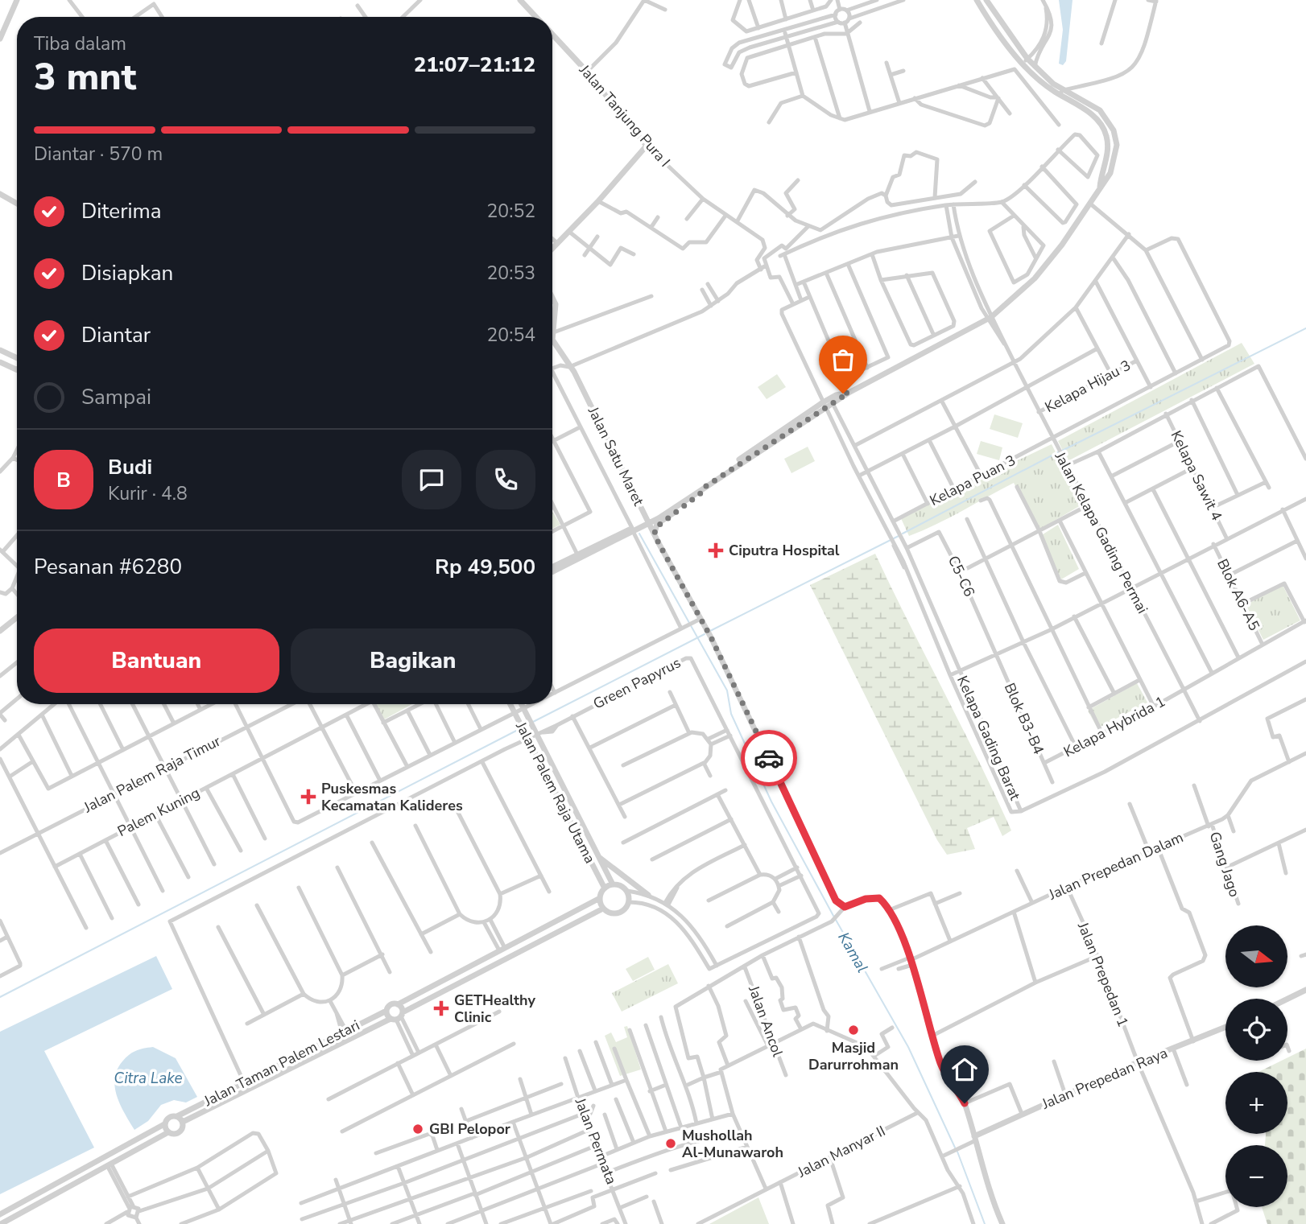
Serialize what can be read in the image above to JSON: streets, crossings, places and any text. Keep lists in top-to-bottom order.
{
  "streets": {
    "street": [
      "Jalan Tanjung Pura I",
      "Kelapa Hijau 3",
      "Jalan Satu Maret",
      "Kelapa Sawit 4",
      "Kelapa Puan 3",
      "Jalan Kelapa Gading Permai",
      "C5-C6",
      "Blok A6-A5",
      "Green Papyrus",
      "Blok B3-B4",
      "Kelapa Hybrida 1",
      "Kelapa Gading Barat",
      "Jalan Palem Raja Timur",
      "Jalan Palem Raja Utama",
      "Palem Kuning",
      "Gang Jago",
      "Jalan Prepedan Dalam",
      "Jalan Prepedan 1",
      "Jalan Ancol",
      "Jalan Taman Palem Lestari",
      "Jalan Prepedan Raya",
      "Jalan Permata",
      "Jalan Manyar II"
    ]
  },
  "crossings": [
    ["Kelapa Hijau 3", "Jalan Kelapa Gading Permai"],
    ["Kelapa Puan 3", "Jalan Kelapa Gading Permai"],
    ["Kelapa Puan 3", "Kelapa Gading Barat"],
    ["Jalan Kelapa Gading Permai", "Kelapa Hybrida 1"],
    ["Jalan Kelapa Gading Permai", "Kelapa Gading Barat"],
    ["C5-C6", "Blok B3-B4"],
    ["C5-C6", "Kelapa Gading Barat"],
    ["Blok A6-A5", "Kelapa Hybrida 1"],
    ["Green Papyrus", "Jalan Palem Raja Utama"],
    ["Green Papyrus", "Jalan Taman Palem Lestari"],
    ["Blok B3-B4", "Kelapa Hybrida 1"],
    ["Jalan Palem Raja Utama", "Jalan Taman Palem Lestari"],
    ["Gang Jago", "Jalan Prepedan Dalam"],
    ["Jalan Prepedan Dalam", "Jalan Prepedan 1"],
    ["Jalan Prepedan 1", "Jalan Prepedan Raya"]
  ],
  "water": ["Kamal", "Citra Lake"],
  "places": {
    "health": ["Ciputra Hospital", "Puskesmas Kecamatan Kalideres", "GETHealthy Clinic"],
    "other": ["Masjid Darurrohman", "GBI Pelopor", "Mushollah Al-Munawaroh"]
  },
  "north": "right",
  "page": {
    "heading": ["3 mnt", "Tiba dalam", "21:07–21:12"],
    "panel": [
      "Budi",
      "Kurir · 4.8",
      "Pesanan #6280",
      "Rp 49,500"
    ],
    "bar": "Diantar · 570 m",
    "list": [
      ["Diterima", "20:52"],
      ["Disiapkan", "20:53"],
      ["Diantar", "20:54"],
      "Sampai"
    ],
    "round": "B",
    "buttons": ["Bantuan", "Bagikan"],
    "map_buttons": ["+", "−"]
  }
}
